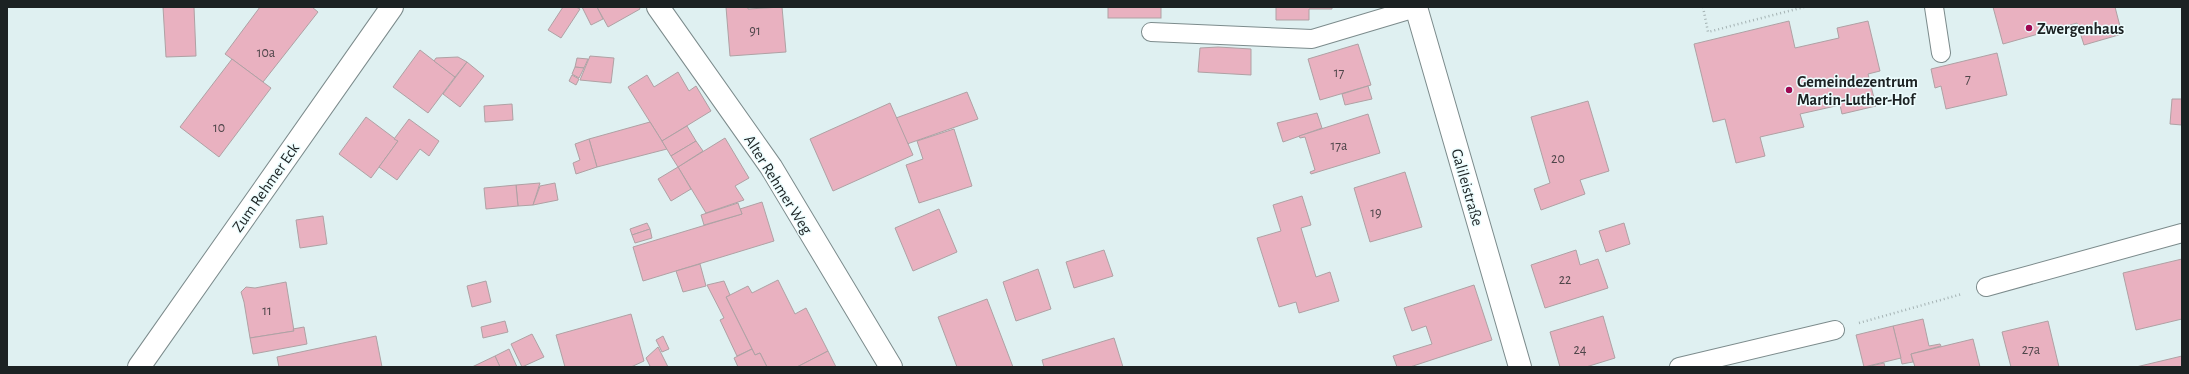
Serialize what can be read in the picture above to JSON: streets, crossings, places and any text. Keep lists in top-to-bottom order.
{
  "streets": {
    "street": ["Alter Rehmer Weg", "Zum Rehmer Eck", "Galileistraße"]
  },
  "places": ["Zwergenhaus", "Gemeindezentrum Martin-Luther-Hof"],
  "house_numbers": [
    "91",
    "10a",
    "17",
    "7",
    "10",
    "17a",
    "20",
    "19",
    "22",
    "11",
    "24",
    "27a"
  ]
}
